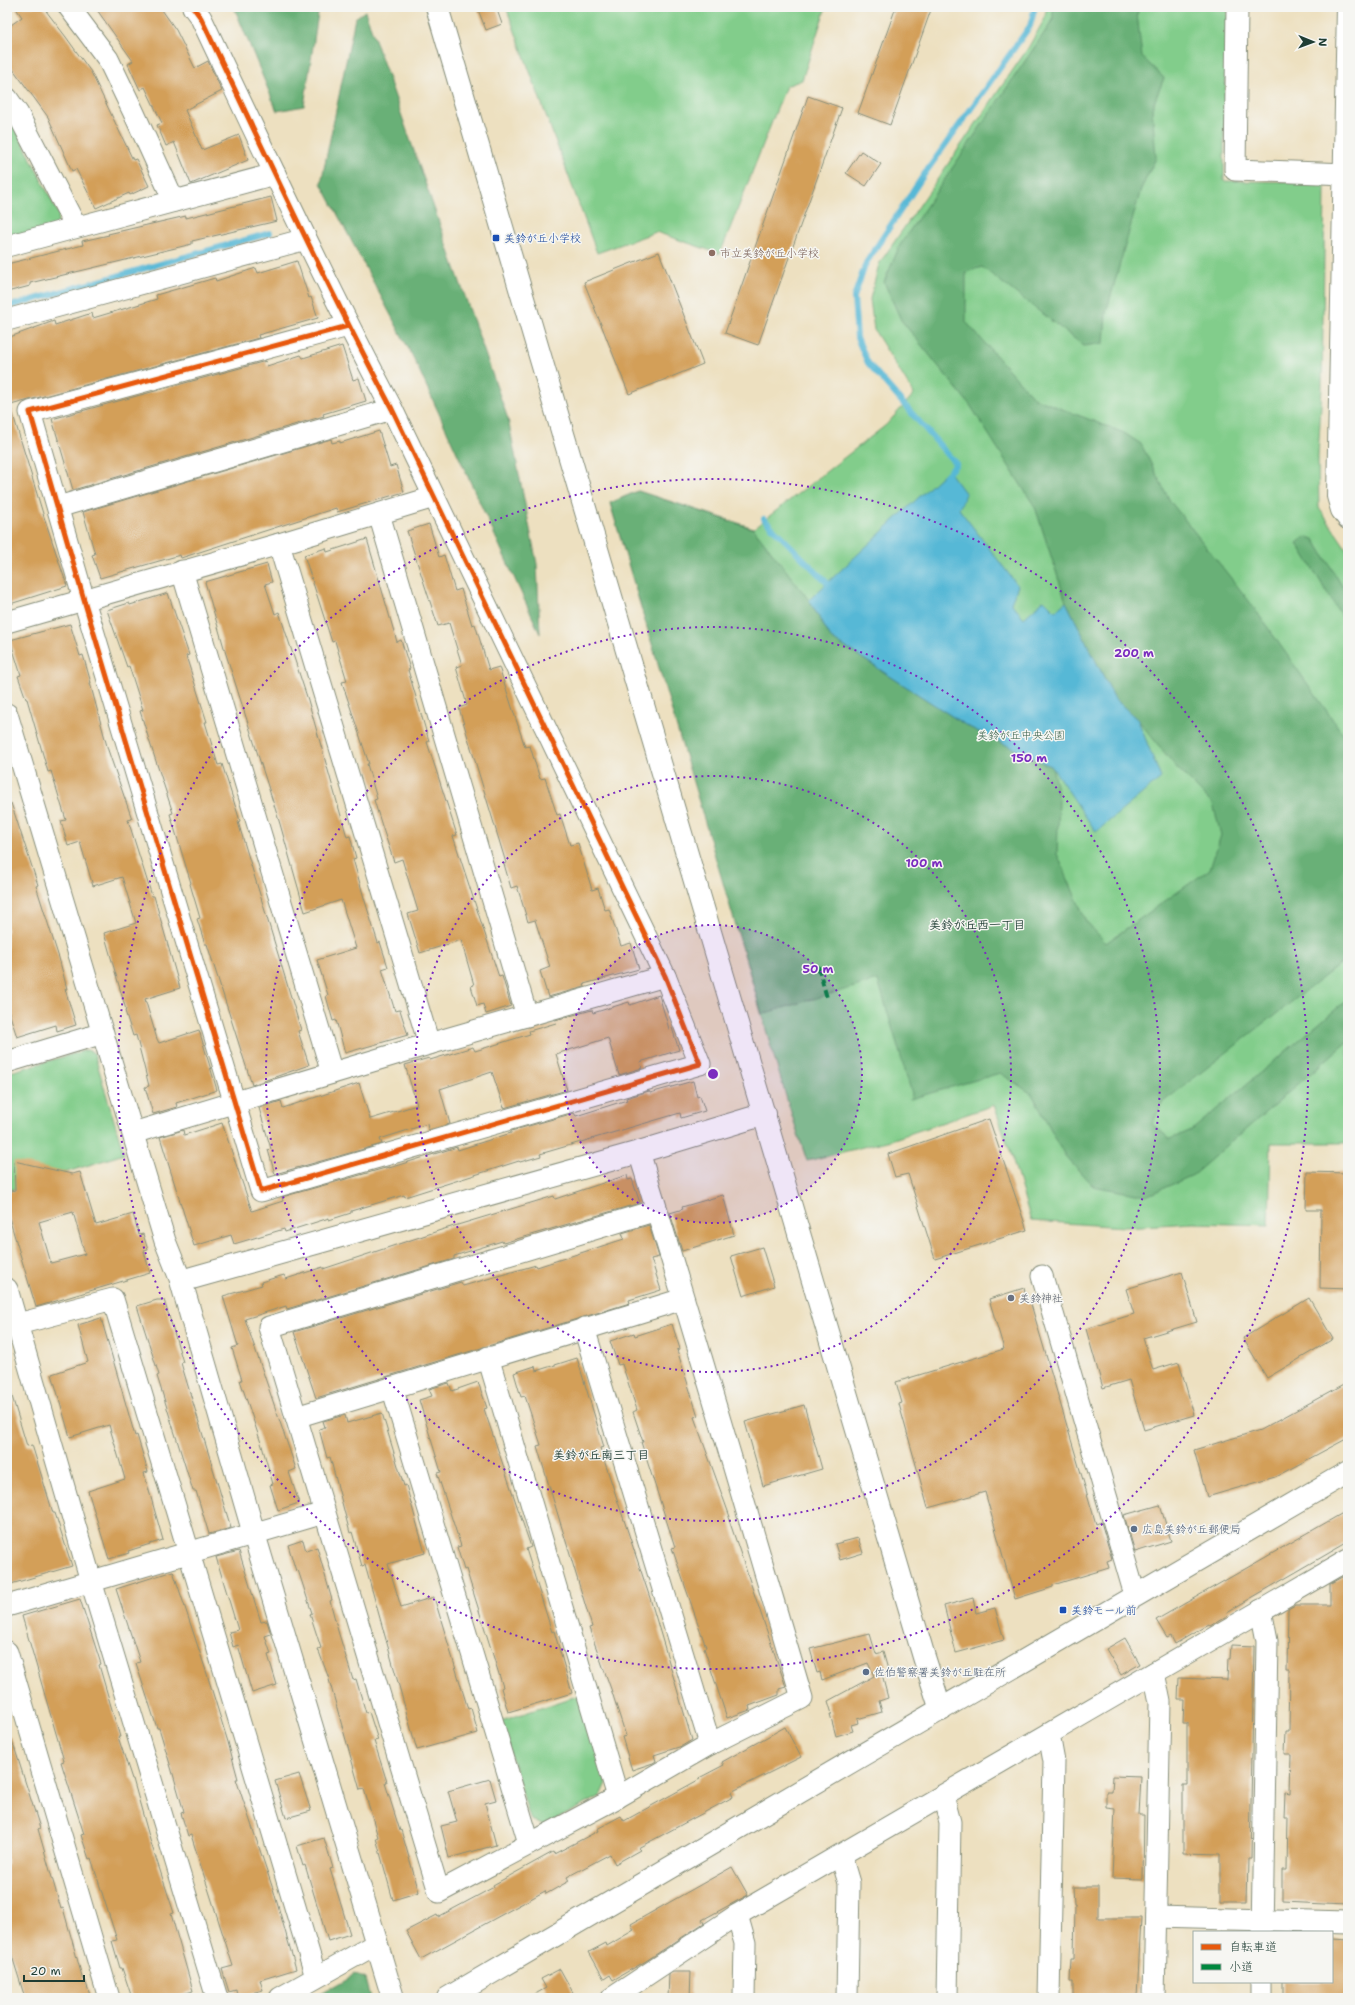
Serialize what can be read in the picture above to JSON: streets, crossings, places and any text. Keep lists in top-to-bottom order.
{
  "districts": ["美鈴が丘西一丁目", "美鈴が丘南三丁目"],
  "parks": ["美鈴が丘中央公園"],
  "places": {
    "transit": ["美鈴が丘小学校", "美鈴モール前"],
    "other": [
      "市立美鈴が丘小学校",
      "美鈴神社",
      "広島美鈴が丘郵便局",
      "佐伯警察署美鈴が丘駐在所"
    ]
  },
  "legend": ["自転車道", "小道"],
  "scale_bar": "20 m",
  "north": "right",
  "rings": [
    "200 m",
    "150 m",
    "100 m",
    "50 m"
  ]
}
